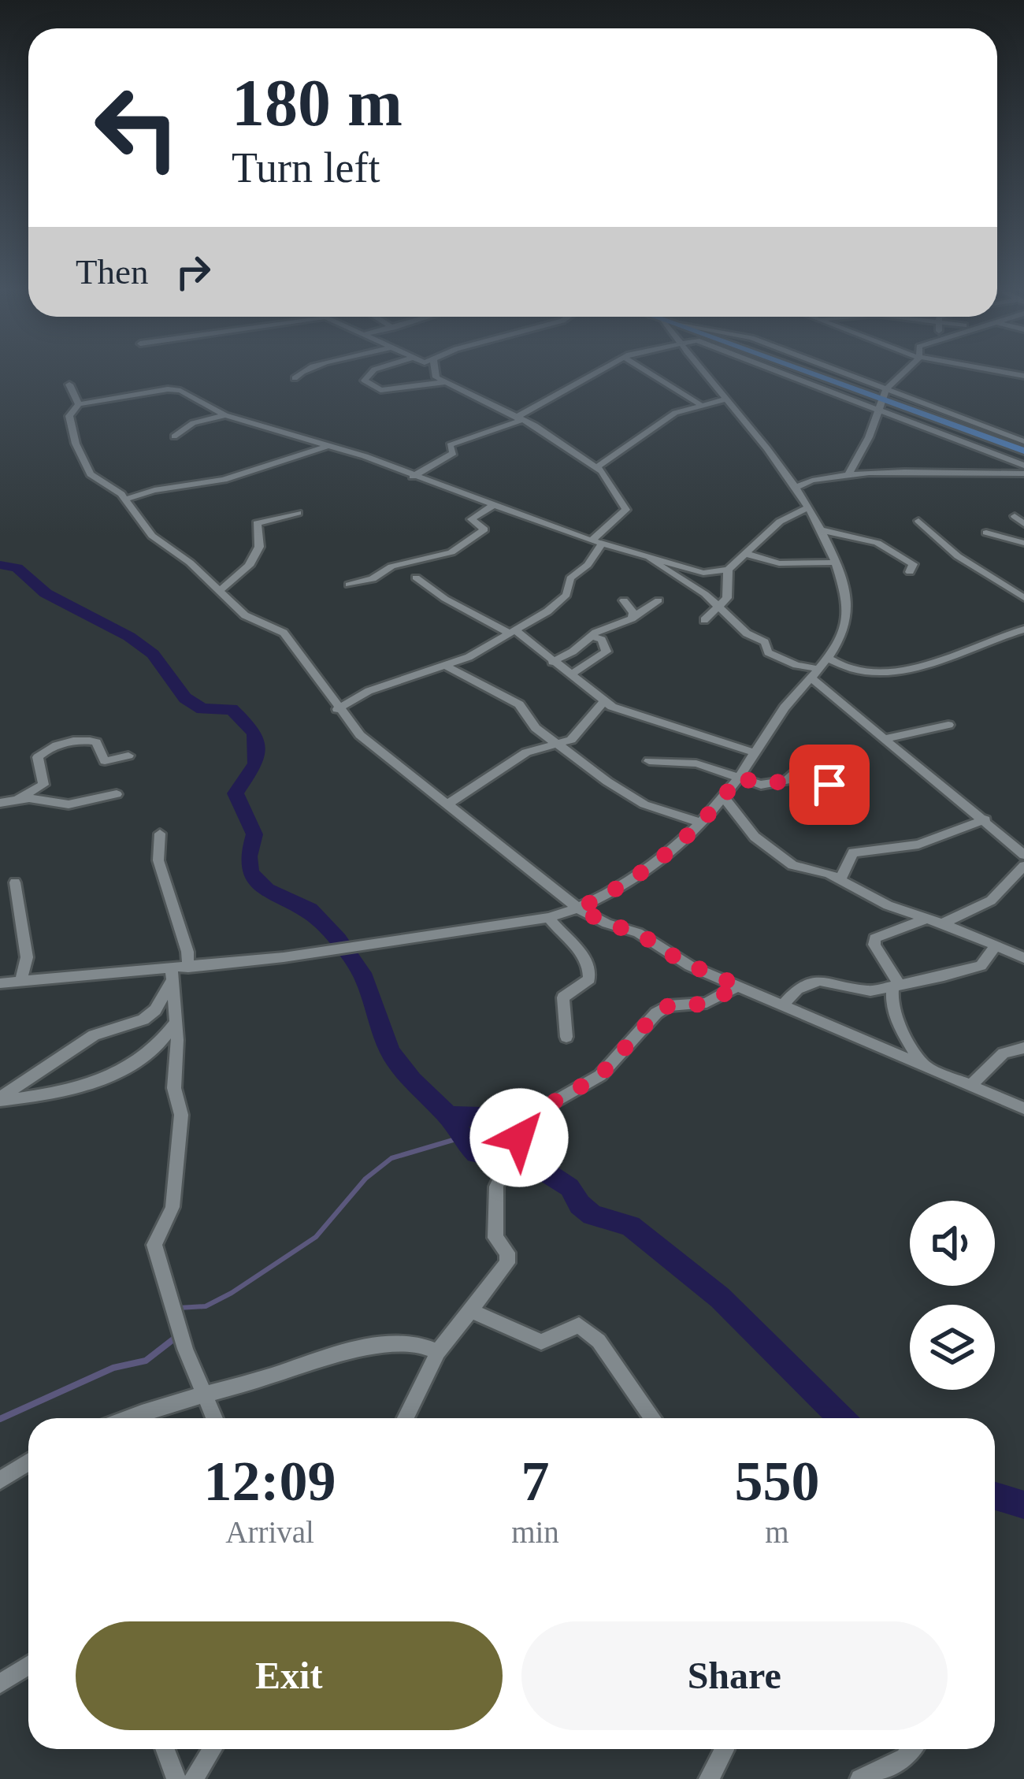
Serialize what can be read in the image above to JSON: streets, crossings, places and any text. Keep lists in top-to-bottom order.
{
  "page": {
    "turn": ["180 m", "Turn left"],
    "then": "Then",
    "eta": [
      "12:09",
      "Arrival",
      "7",
      "min",
      "550",
      "m"
    ],
    "buttons": ["Exit", "Share"]
  }
}
